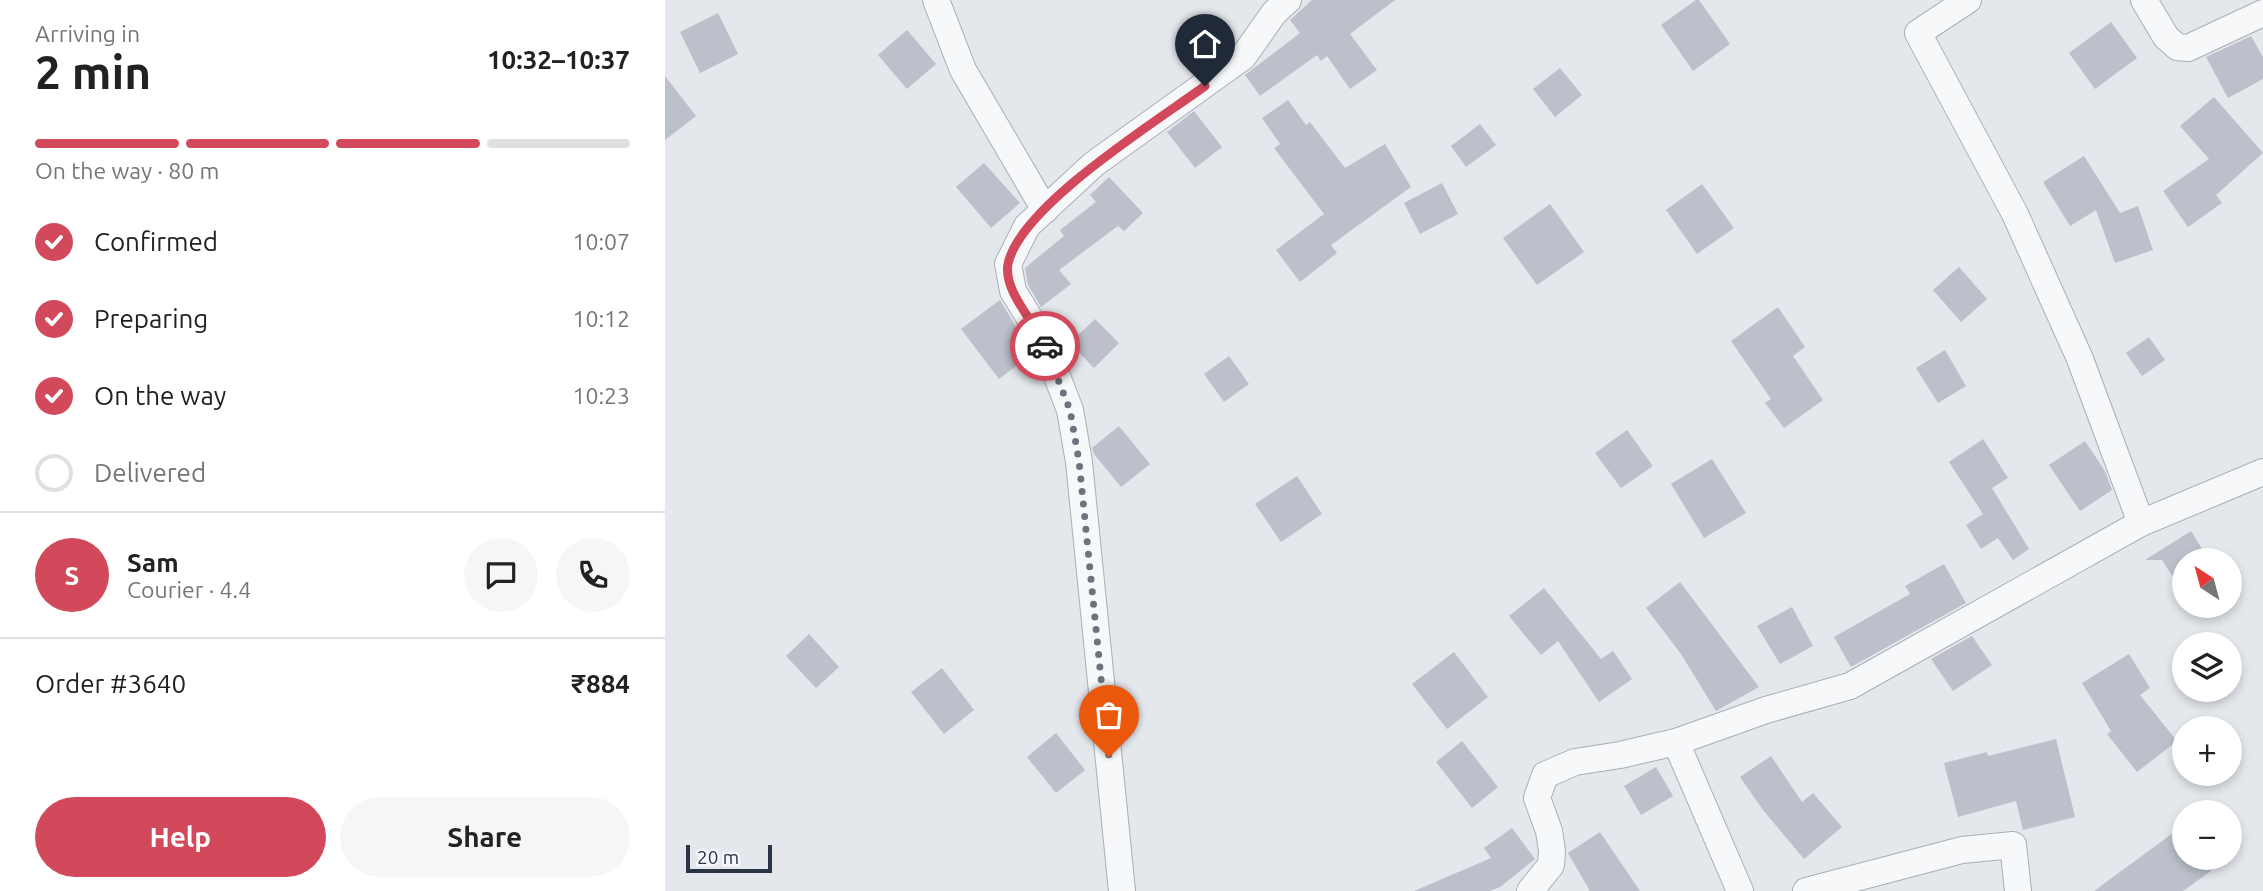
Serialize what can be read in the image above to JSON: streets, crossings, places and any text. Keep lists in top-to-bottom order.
{
  "scale_bar": "20 m",
  "north": "top left",
  "page": {
    "heading": ["2 min", "Arriving in", "10:32–10:37"],
    "panel": [
      "Sam",
      "Courier · 4.4",
      "Order #3640",
      "₹884"
    ],
    "bar": "On the way · 80 m",
    "list": [
      ["Confirmed", "10:07"],
      ["Preparing", "10:12"],
      ["On the way", "10:23"],
      "Delivered"
    ],
    "round": "S",
    "map_buttons": ["+", "−"],
    "buttons": ["Help", "Share"],
    "scale": "20 m"
  }
}
